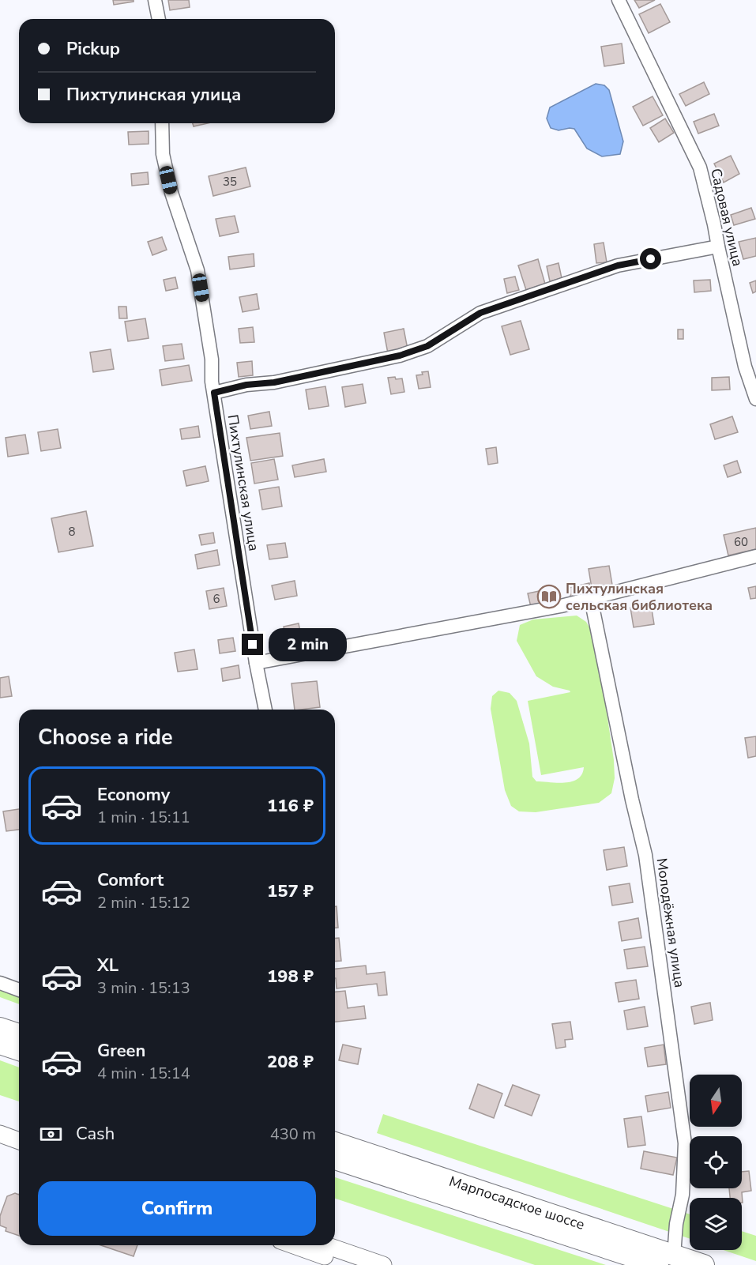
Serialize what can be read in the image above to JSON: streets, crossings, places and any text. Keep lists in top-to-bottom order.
{
  "streets": {
    "main road": ["Марпосадское шоссе"],
    "street": ["Садовая улица", "Пихтулинская улица", "Молодёжная улица"]
  },
  "crossings": [
    ["Молодёжная улица", "Марпосадское шоссе"]
  ],
  "places": {
    "library": ["Пихтулинская сельская библиотека"]
  },
  "house_numbers": [
    "35",
    "8",
    "60",
    "6"
  ],
  "north": "bottom",
  "page": {
    "banner": ["Pickup", "Пихтулинская улица"],
    "bubble": "2 min",
    "heading": "Choose a ride",
    "list": [
      {
        "name": "Economy",
        "note": "1 min · 15:11",
        "value": "116 ₽"
      },
      {
        "name": "Comfort",
        "note": "2 min · 15:12",
        "value": "157 ₽"
      },
      {
        "name": "XL",
        "note": "3 min · 15:13",
        "value": "198 ₽"
      },
      {
        "name": "Green",
        "note": "4 min · 15:14",
        "value": "208 ₽"
      }
    ],
    "pay": ["Cash", "430 m"],
    "buttons": "Confirm"
  }
}
